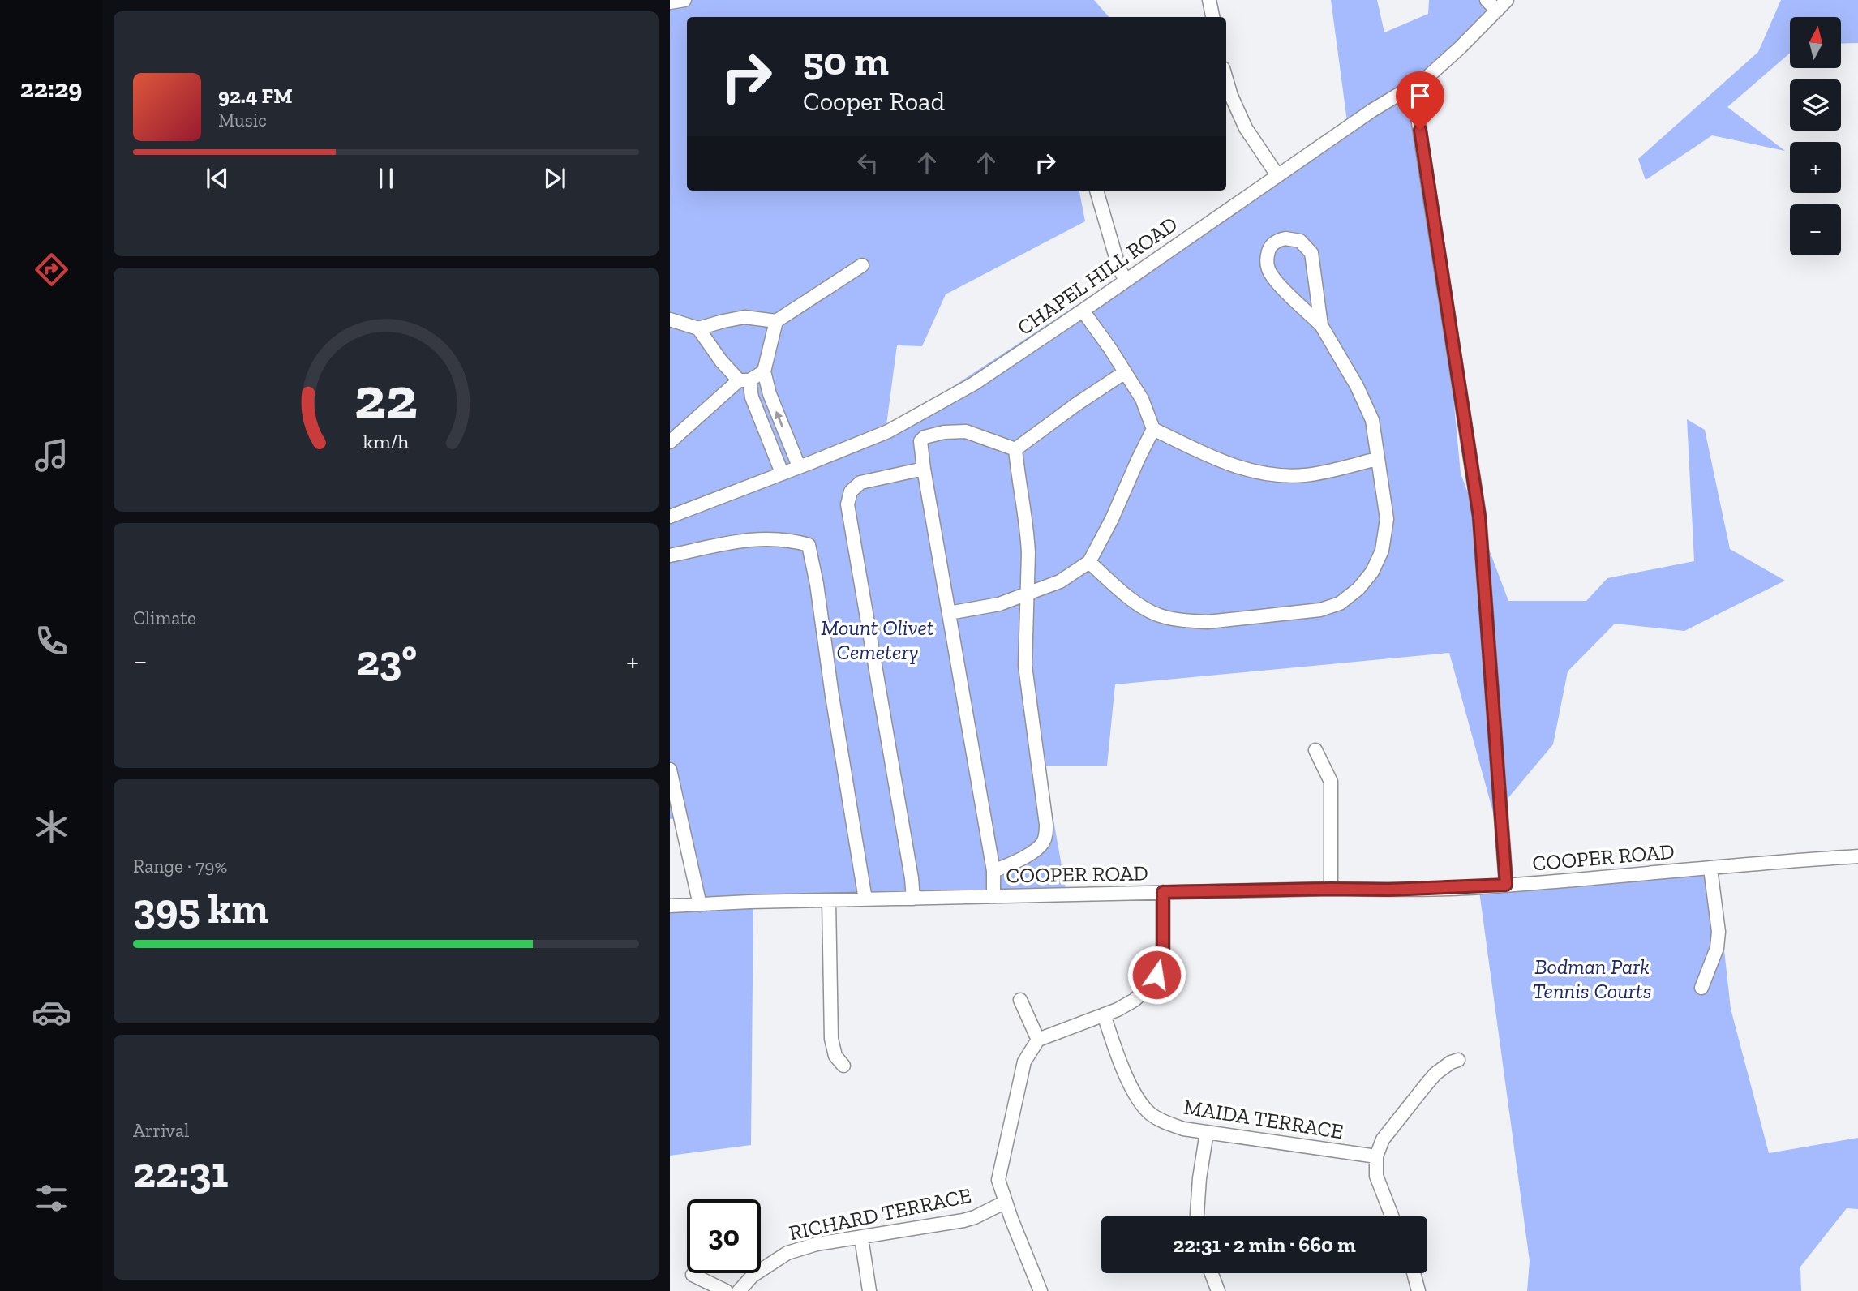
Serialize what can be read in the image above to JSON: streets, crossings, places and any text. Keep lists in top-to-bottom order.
{
  "streets": {
    "street": [
      "CHAPEL HILL ROAD",
      "COOPER ROAD",
      "MAIDA TERRACE",
      "RICHARD TERRACE"
    ]
  },
  "parks": ["Mount Olivet Cemetery", "Bodman Park Tennis Courts"],
  "north": "top",
  "page": {
    "tabs": "22:29",
    "map_buttons": ["+", "−"],
    "turn": ["50 m", "Cooper Road"],
    "song": ["92.4 FM", "Music"],
    "tile": [
      "Climate",
      ["Range · 79%", "395 km"],
      ["Arrival", "22:31"]
    ],
    "heat": ["−", "23°", "+"],
    "limit": "30",
    "trip": "22:31 · 2 min · 660 m",
    "gauge": ["22", "km/h"]
  }
}
